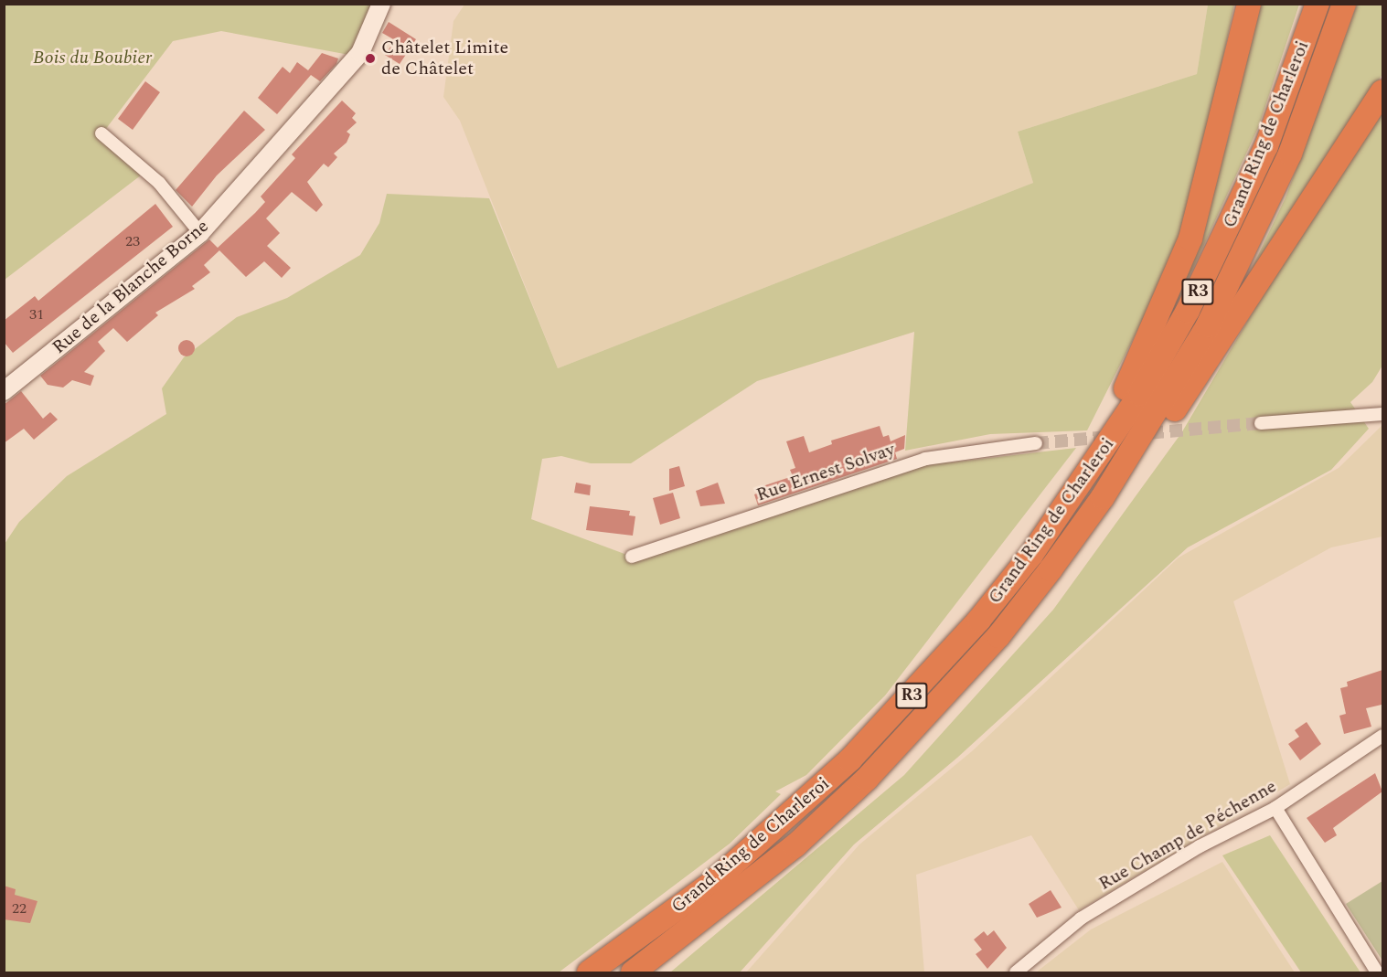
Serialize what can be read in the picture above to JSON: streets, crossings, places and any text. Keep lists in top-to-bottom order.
{
  "streets": {
    "highway": ["Grand Ring de Charleroi", "R3"],
    "street": ["Rue de la Blanche Borne", "Rue Ernest Solvay", "Rue Champ de Péchenne"]
  },
  "parks": ["Bois du Boubier"],
  "places": ["Châtelet Limite de Châtelet"],
  "house_numbers": ["23", "31", "22"]
}
